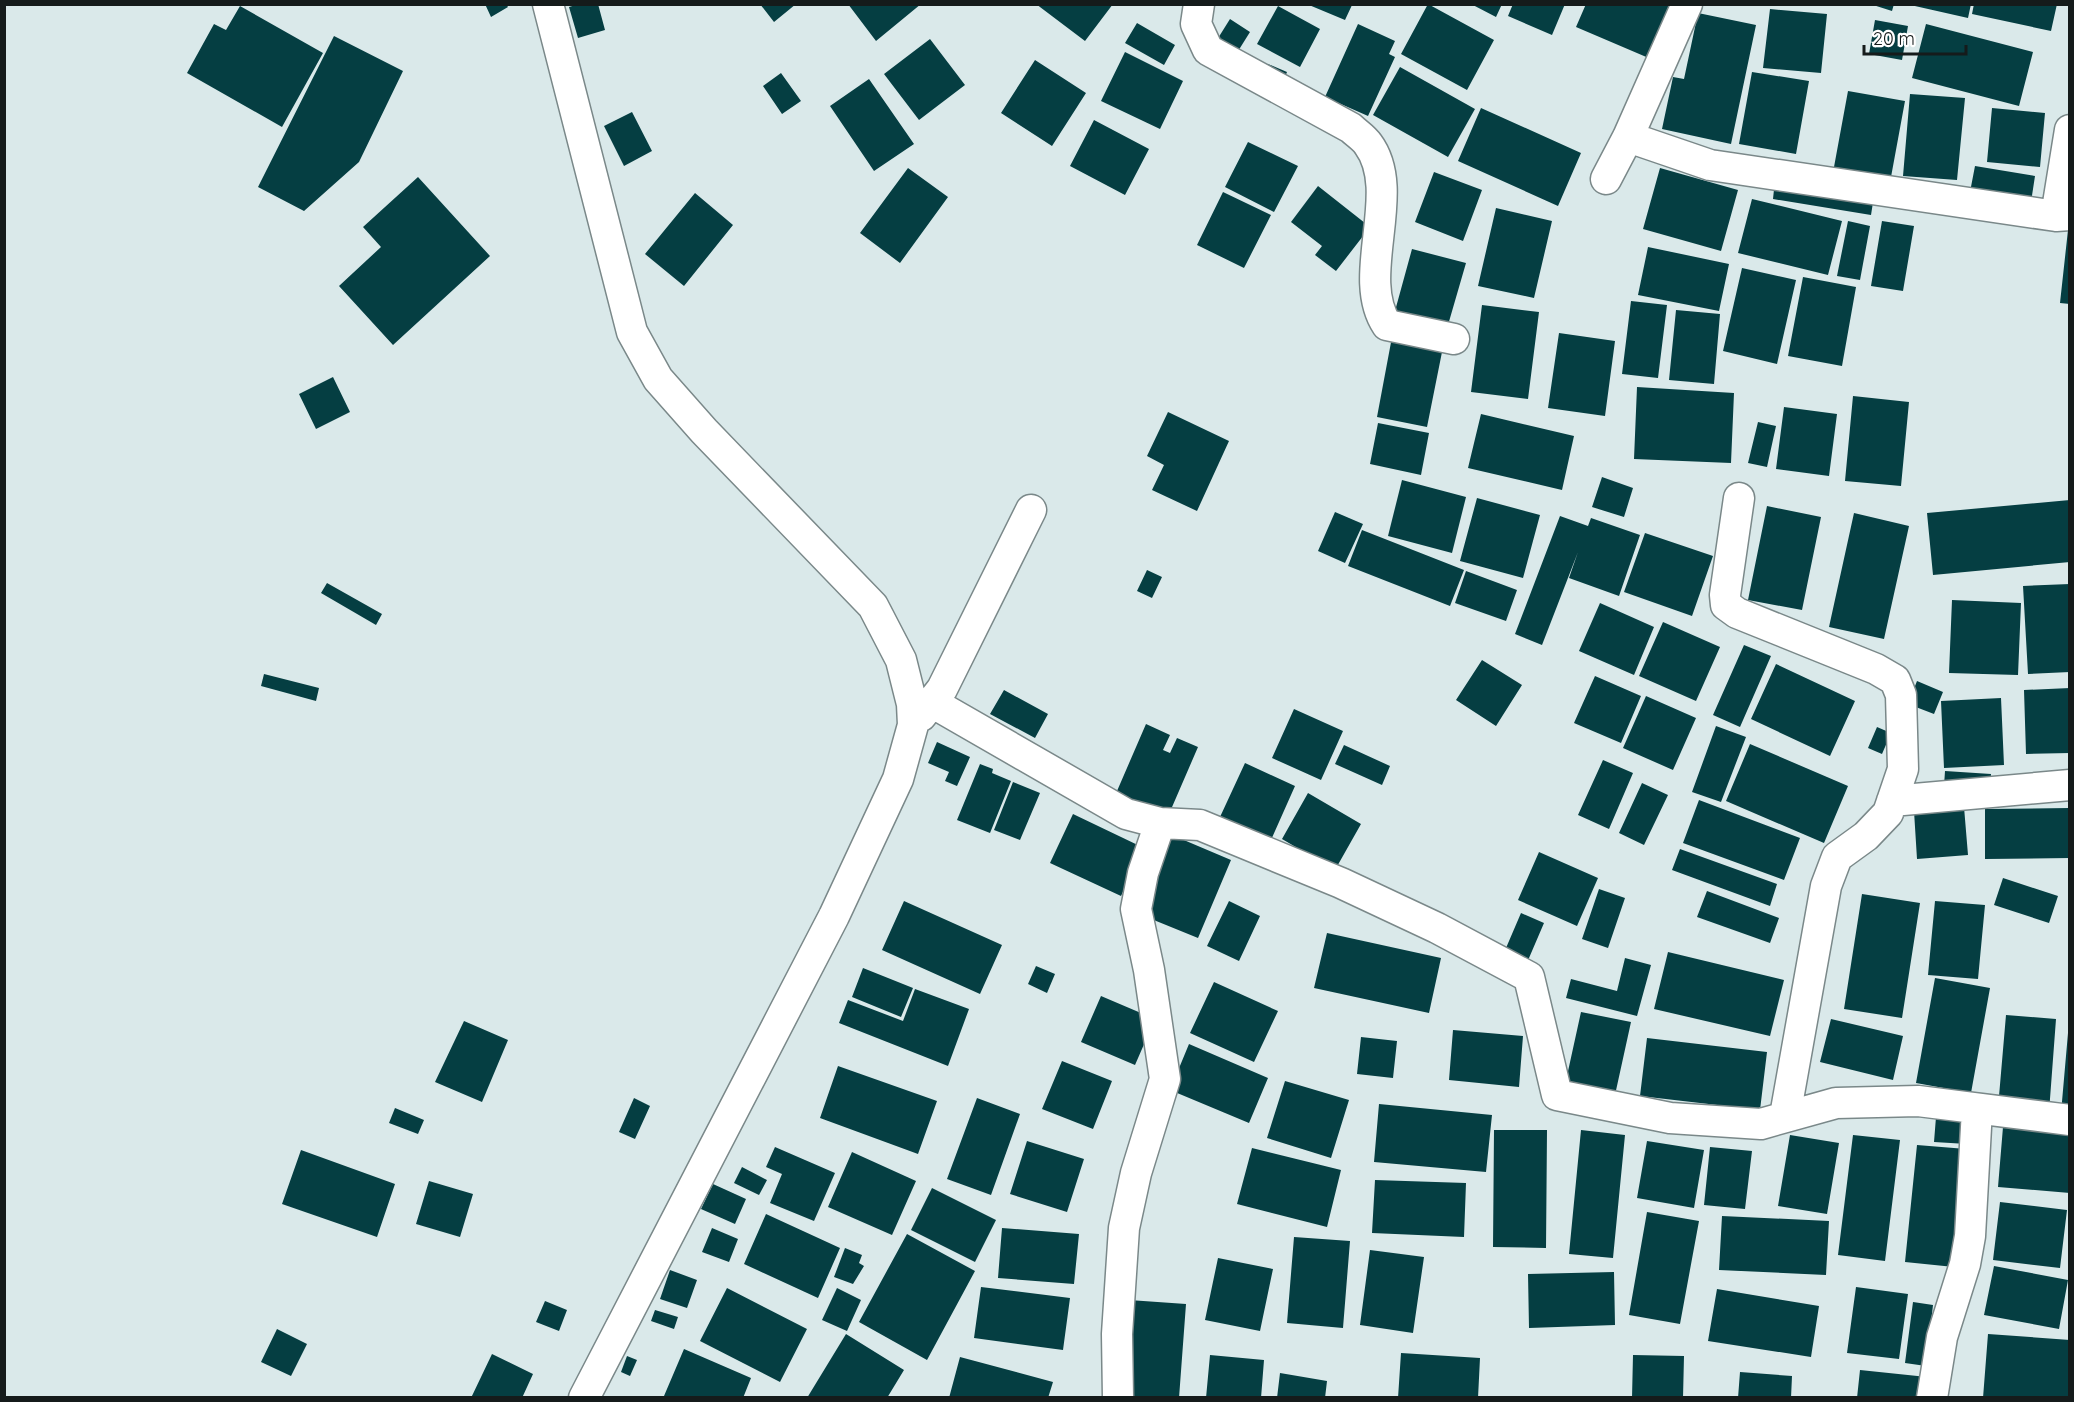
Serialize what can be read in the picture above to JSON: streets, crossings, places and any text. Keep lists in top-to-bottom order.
{
  "scale_bar": "20 m"
}
